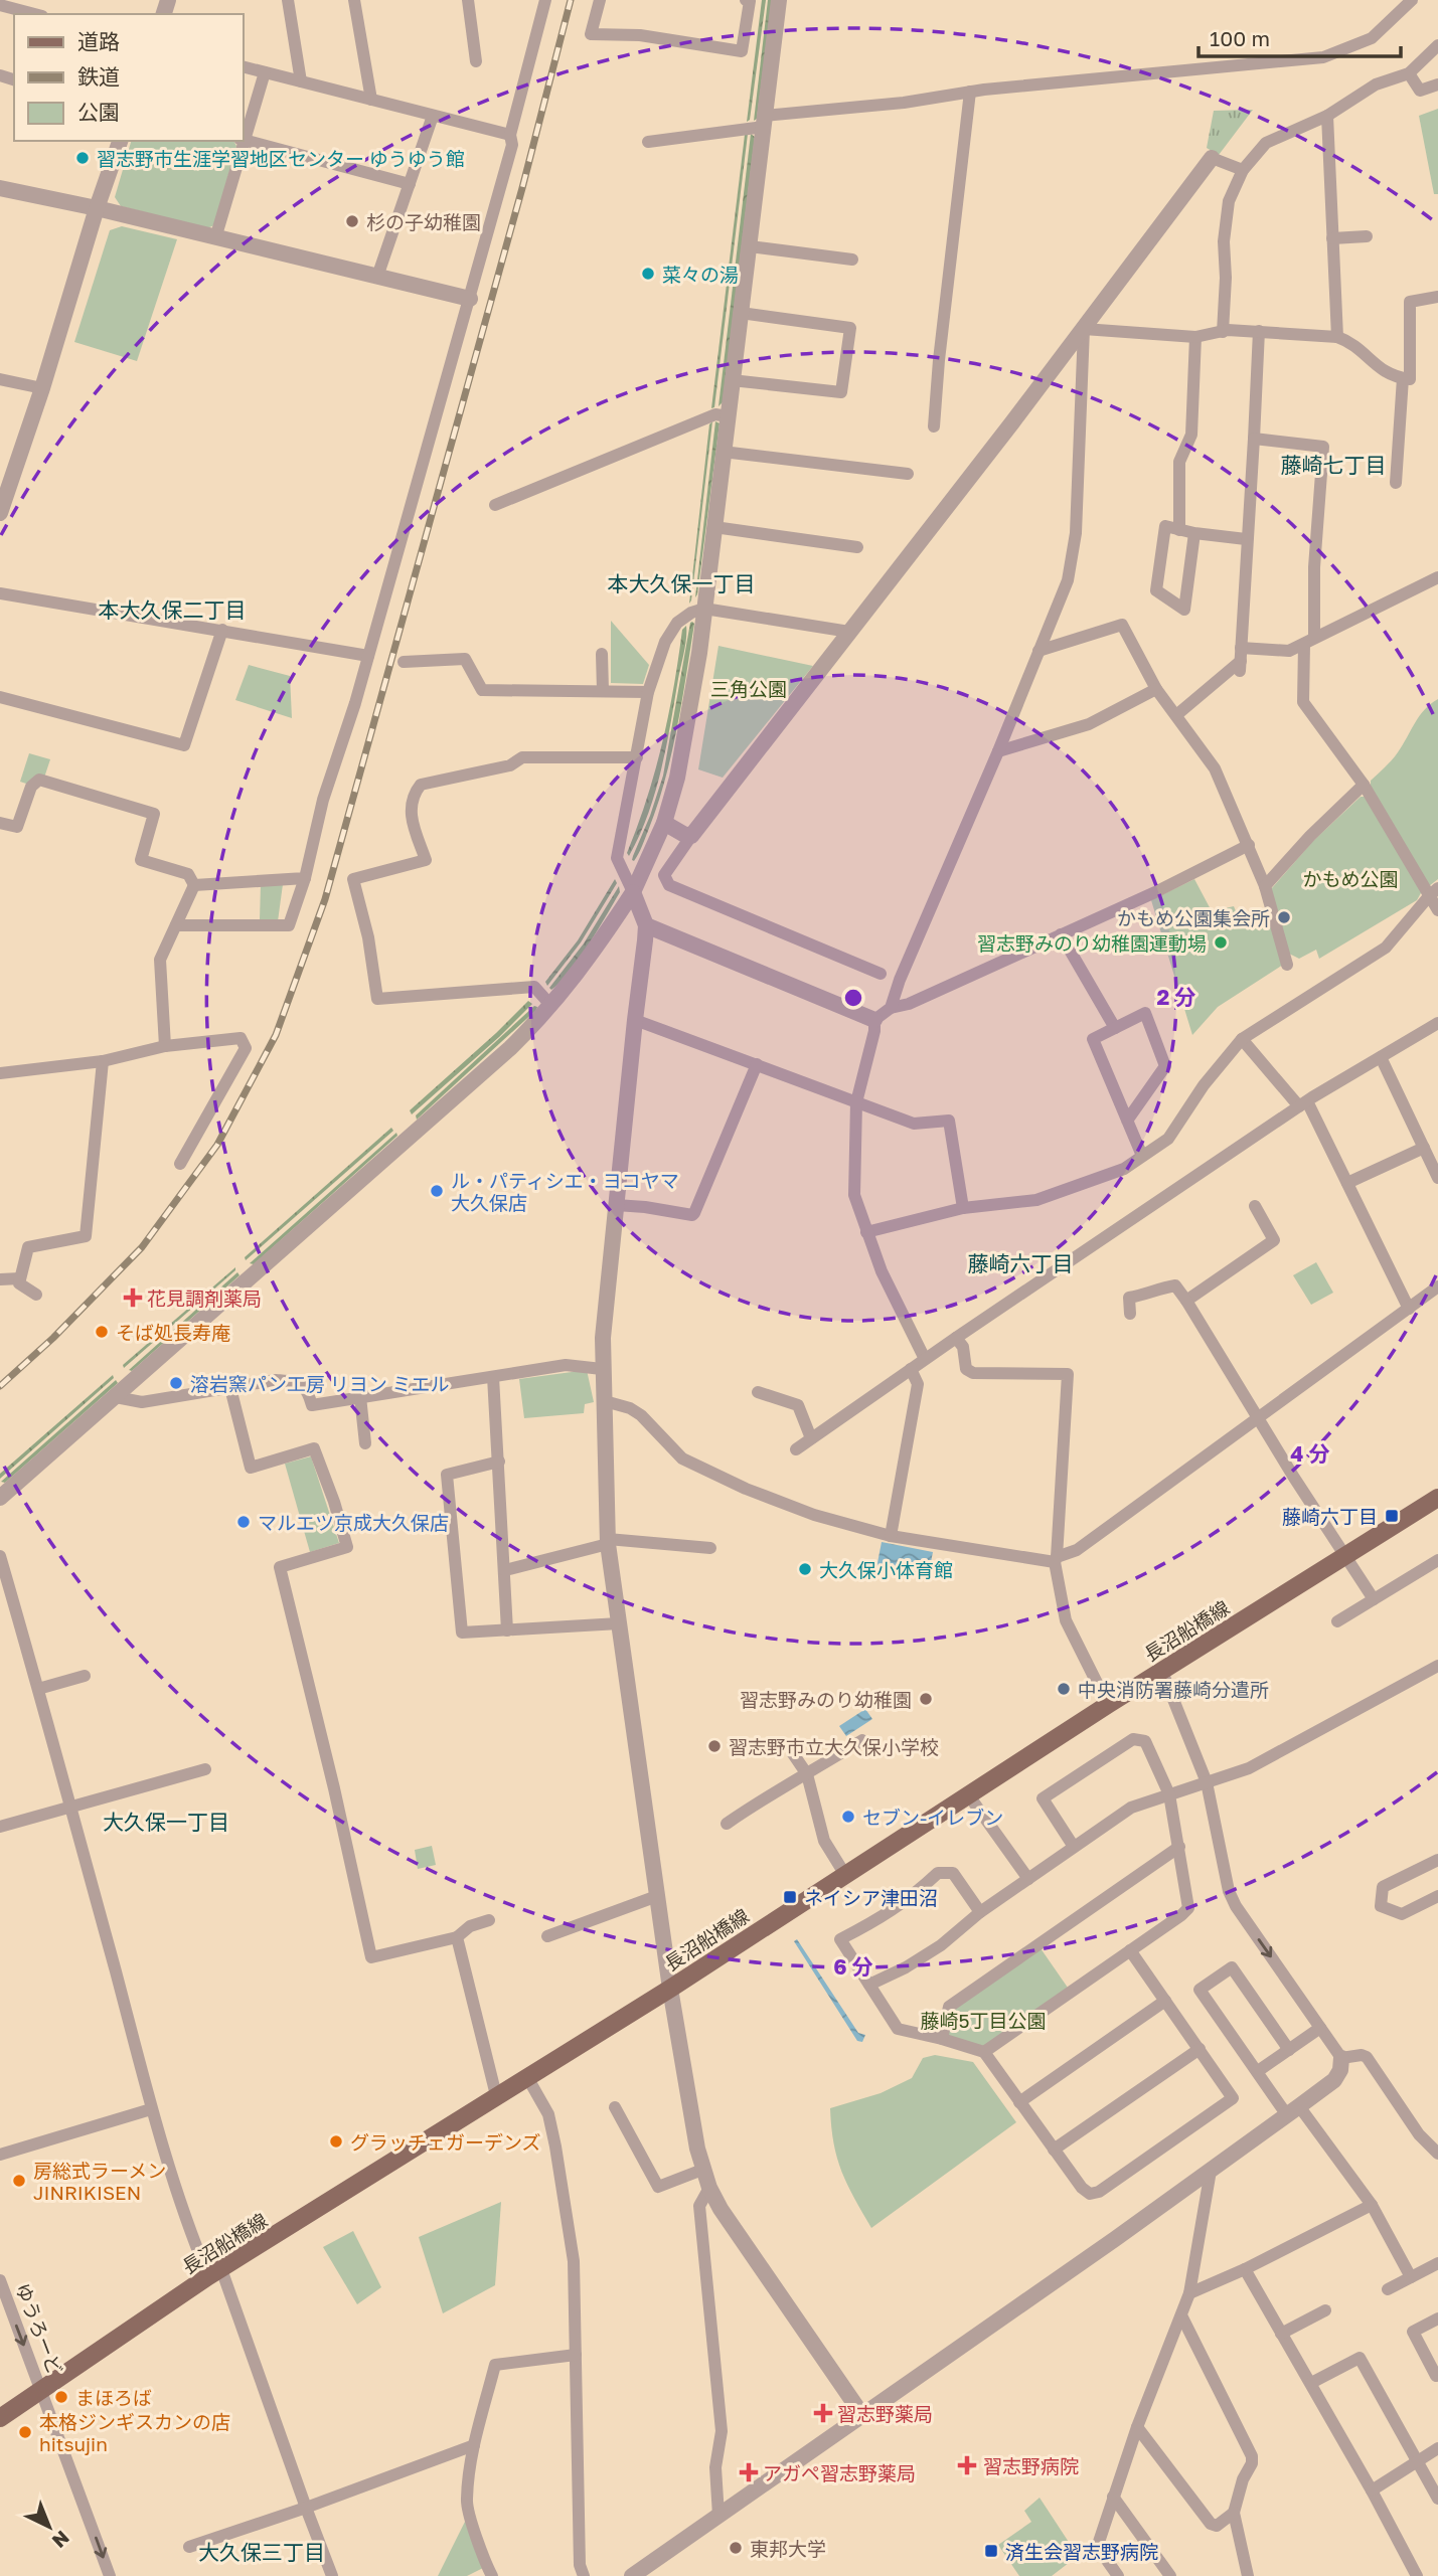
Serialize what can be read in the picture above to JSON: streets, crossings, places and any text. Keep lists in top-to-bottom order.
{
  "streets": {
    "main road": ["長沼船橋線"],
    "street": ["ゆうろーど"]
  },
  "crossings": [
    ["長沼船橋線", "ゆうろーど"]
  ],
  "one_way": ["ゆうろーど"],
  "districts": [
    "藤崎七丁目",
    "本大久保一丁目",
    "本大久保二丁目",
    "藤崎六丁目",
    "大久保一丁目",
    "大久保三丁目"
  ],
  "parks": ["三角公園", "かもめ公園", "藤崎5丁目公園"],
  "places": {
    "other": [
      "習志野市生涯学習地区センター ゆうゆう館",
      "杉の子幼稚園",
      "菜々の湯",
      "かもめ公園集会所",
      "習志野みのり幼稚園運動場",
      "ル・パティシエ・ヨコヤマ 大久保店",
      "そば処長寿庵",
      "溶岩窯パン工房 リヨン ミエル",
      "マルエツ京成大久保店",
      "大久保小体育館",
      "中央消防署藤崎分遣所",
      "習志野みのり幼稚園",
      "習志野市立大久保小学校",
      "セブン-イレブン",
      "グラッチェガーデンズ",
      "房総式ラーメン JINRIKISEN",
      "まほろば",
      "本格ジンギスカンの店 hitsujin",
      "東邦大学"
    ],
    "health": [
      "花見調剤薬局",
      "習志野薬局",
      "習志野病院",
      "アガペ習志野薬局"
    ],
    "transit": ["藤崎六丁目", "ネイシア津田沼", "済生会習志野病院"]
  },
  "legend": ["道路", "鉄道", "公園"],
  "scale_bar": "100 m",
  "north": "bottom right",
  "rings": ["2 分", "4 分", "6 分"]
}
